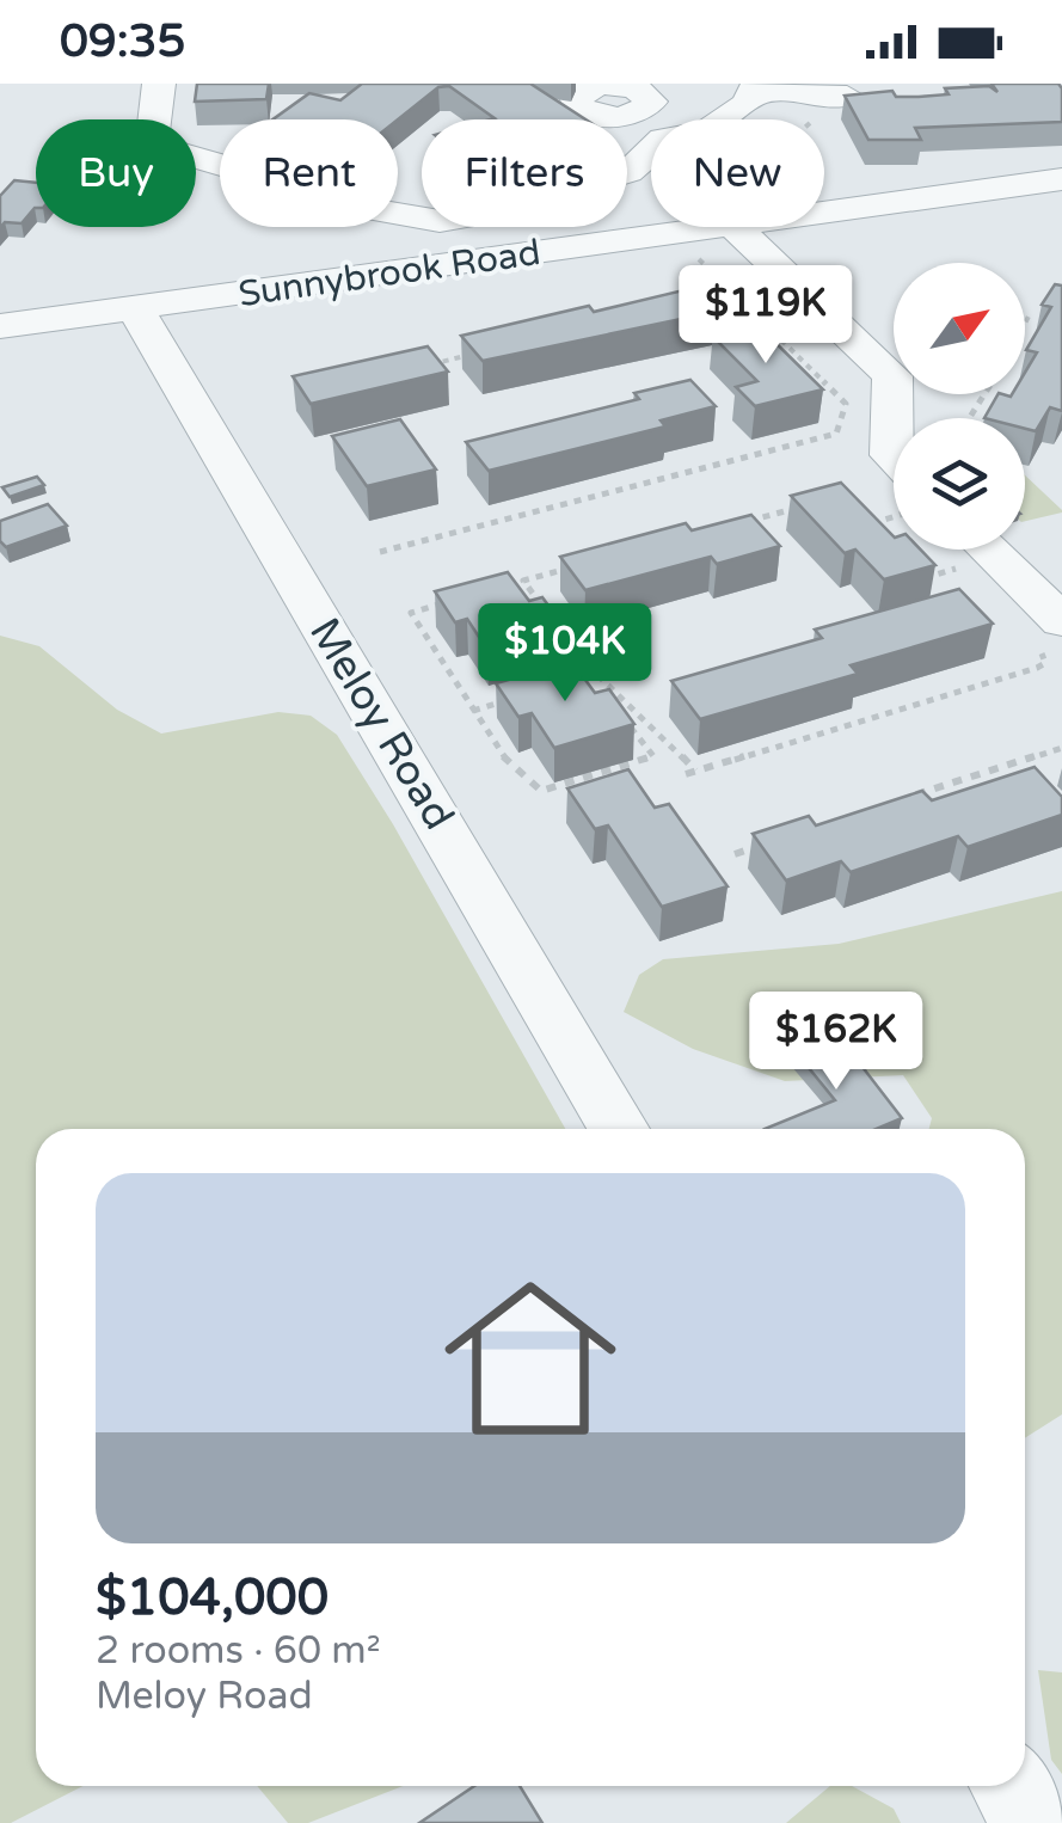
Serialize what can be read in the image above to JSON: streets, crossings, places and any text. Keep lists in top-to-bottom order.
{
  "streets": {
    "street": ["Sunnybrook Road", "Meloy Road"]
  },
  "crossings": [
    ["Sunnybrook Road", "Meloy Road"]
  ],
  "north": "top right",
  "page": {
    "status": "09:35",
    "chip": [
      "Buy",
      "Rent",
      "Filters",
      "New"
    ],
    "price": ["$119K", "$104K", "$162K"],
    "list": [
      {
        "name": "$104,000",
        "note": "2 rooms · 60 m² · Meloy Road"
      }
    ]
  }
}
